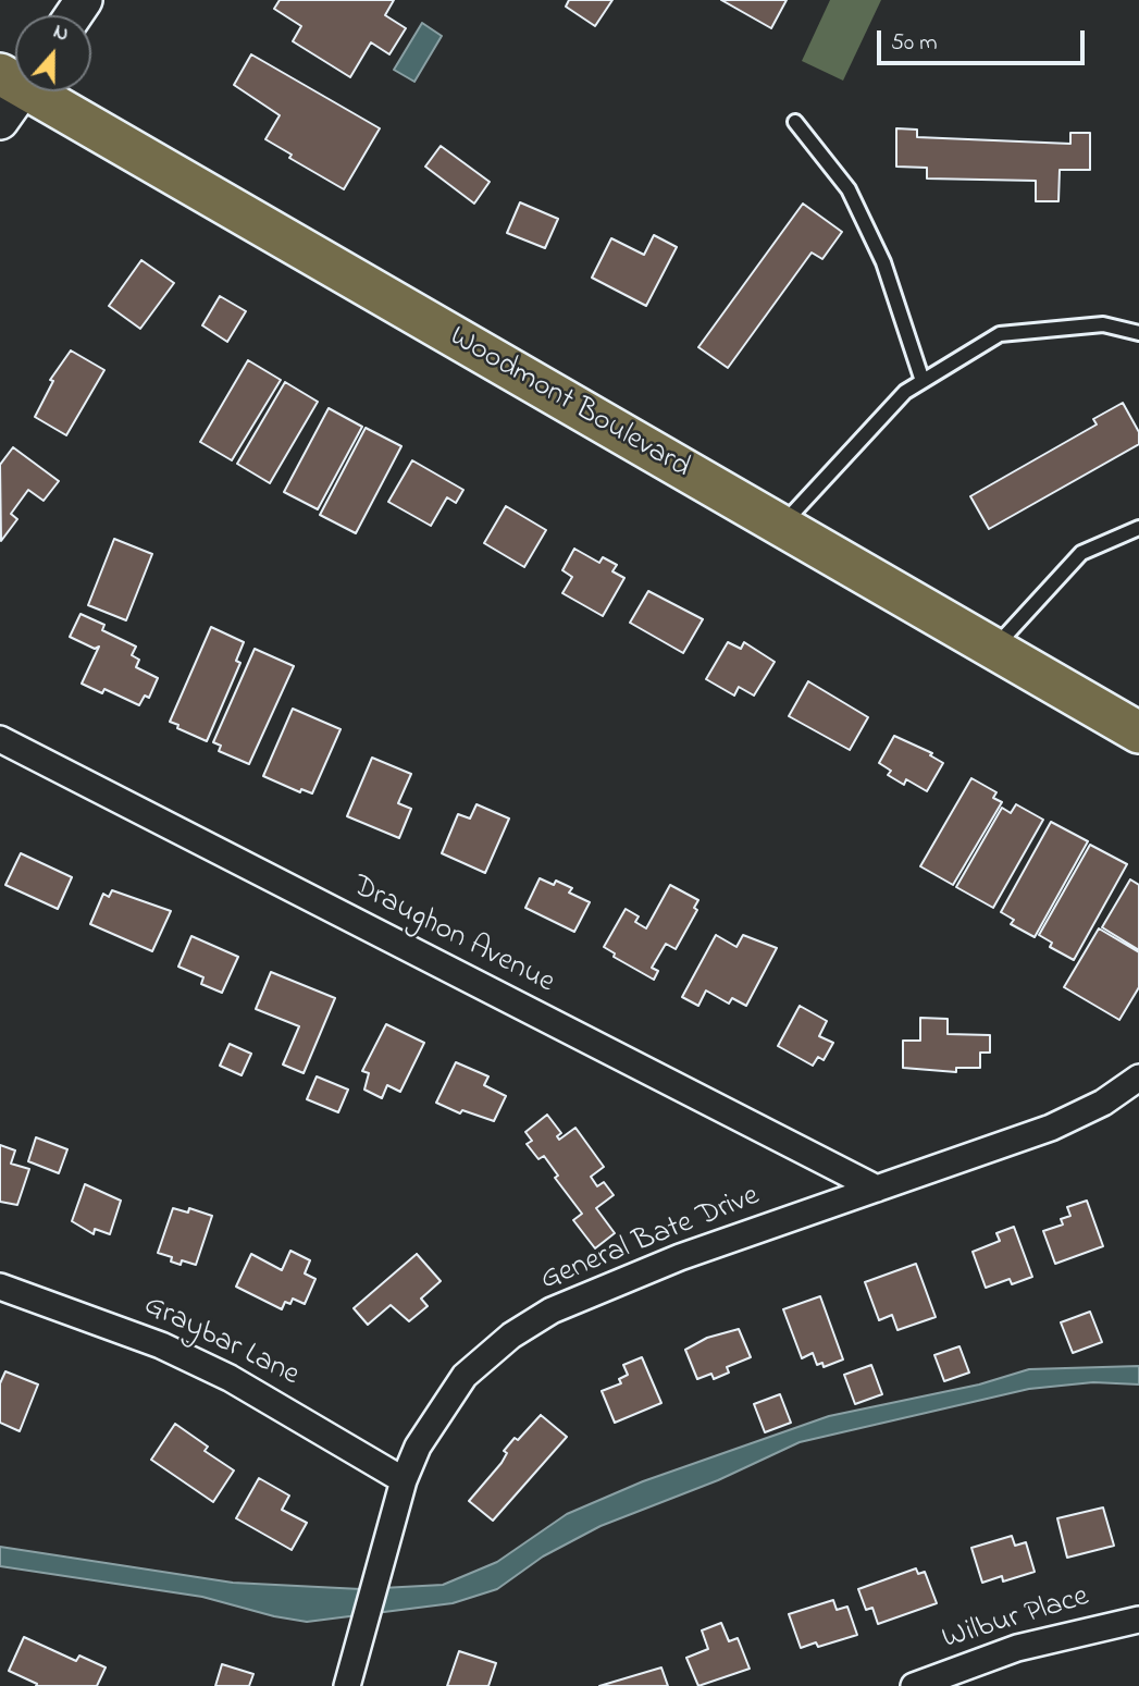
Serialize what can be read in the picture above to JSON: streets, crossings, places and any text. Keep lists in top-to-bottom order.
{
  "streets": {
    "main road": ["Woodmont Boulevard"],
    "street": [
      "Draughon Avenue",
      "General Bate Drive",
      "Graybar Lane",
      "Wilbur Place"
    ]
  },
  "crossings": [
    ["Draughon Avenue", "General Bate Drive"],
    ["General Bate Drive", "Graybar Lane"]
  ],
  "scale_bar": "50 m",
  "north": "top"
}
